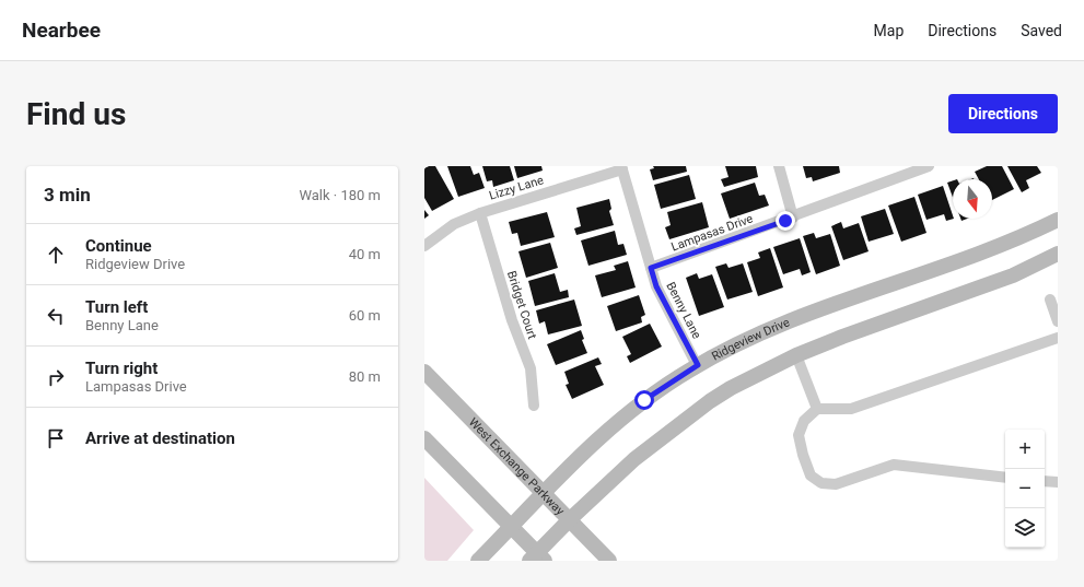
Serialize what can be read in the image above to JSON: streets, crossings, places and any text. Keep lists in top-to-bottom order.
{
  "streets": {
    "main road": ["Ridgeview Drive", "West Exchange Parkway"],
    "street": [
      "Lizzy Lane",
      "Lampasas Drive",
      "Bridget Court",
      "Benny Lane"
    ]
  },
  "crossings": [
    ["Lizzy Lane", "Bridget Court"],
    ["Lizzy Lane", "Benny Lane"],
    ["Lampasas Drive", "Benny Lane"],
    ["Benny Lane", "Ridgeview Drive"],
    ["Ridgeview Drive", "West Exchange Parkway"]
  ],
  "north": "bottom",
  "page": {
    "header": "Nearbee",
    "nav": ["Map", "Directions", "Saved"],
    "buttons": "Directions",
    "title": "Find us",
    "heading": ["3 min", "Walk · 180 m"],
    "list": [
      ["Continue", "Ridgeview Drive", "40 m"],
      ["Turn left", "Benny Lane", "60 m"],
      ["Turn right", "Lampasas Drive", "80 m"],
      "Arrive at destination"
    ],
    "map_buttons": ["+", "−"]
  }
}
